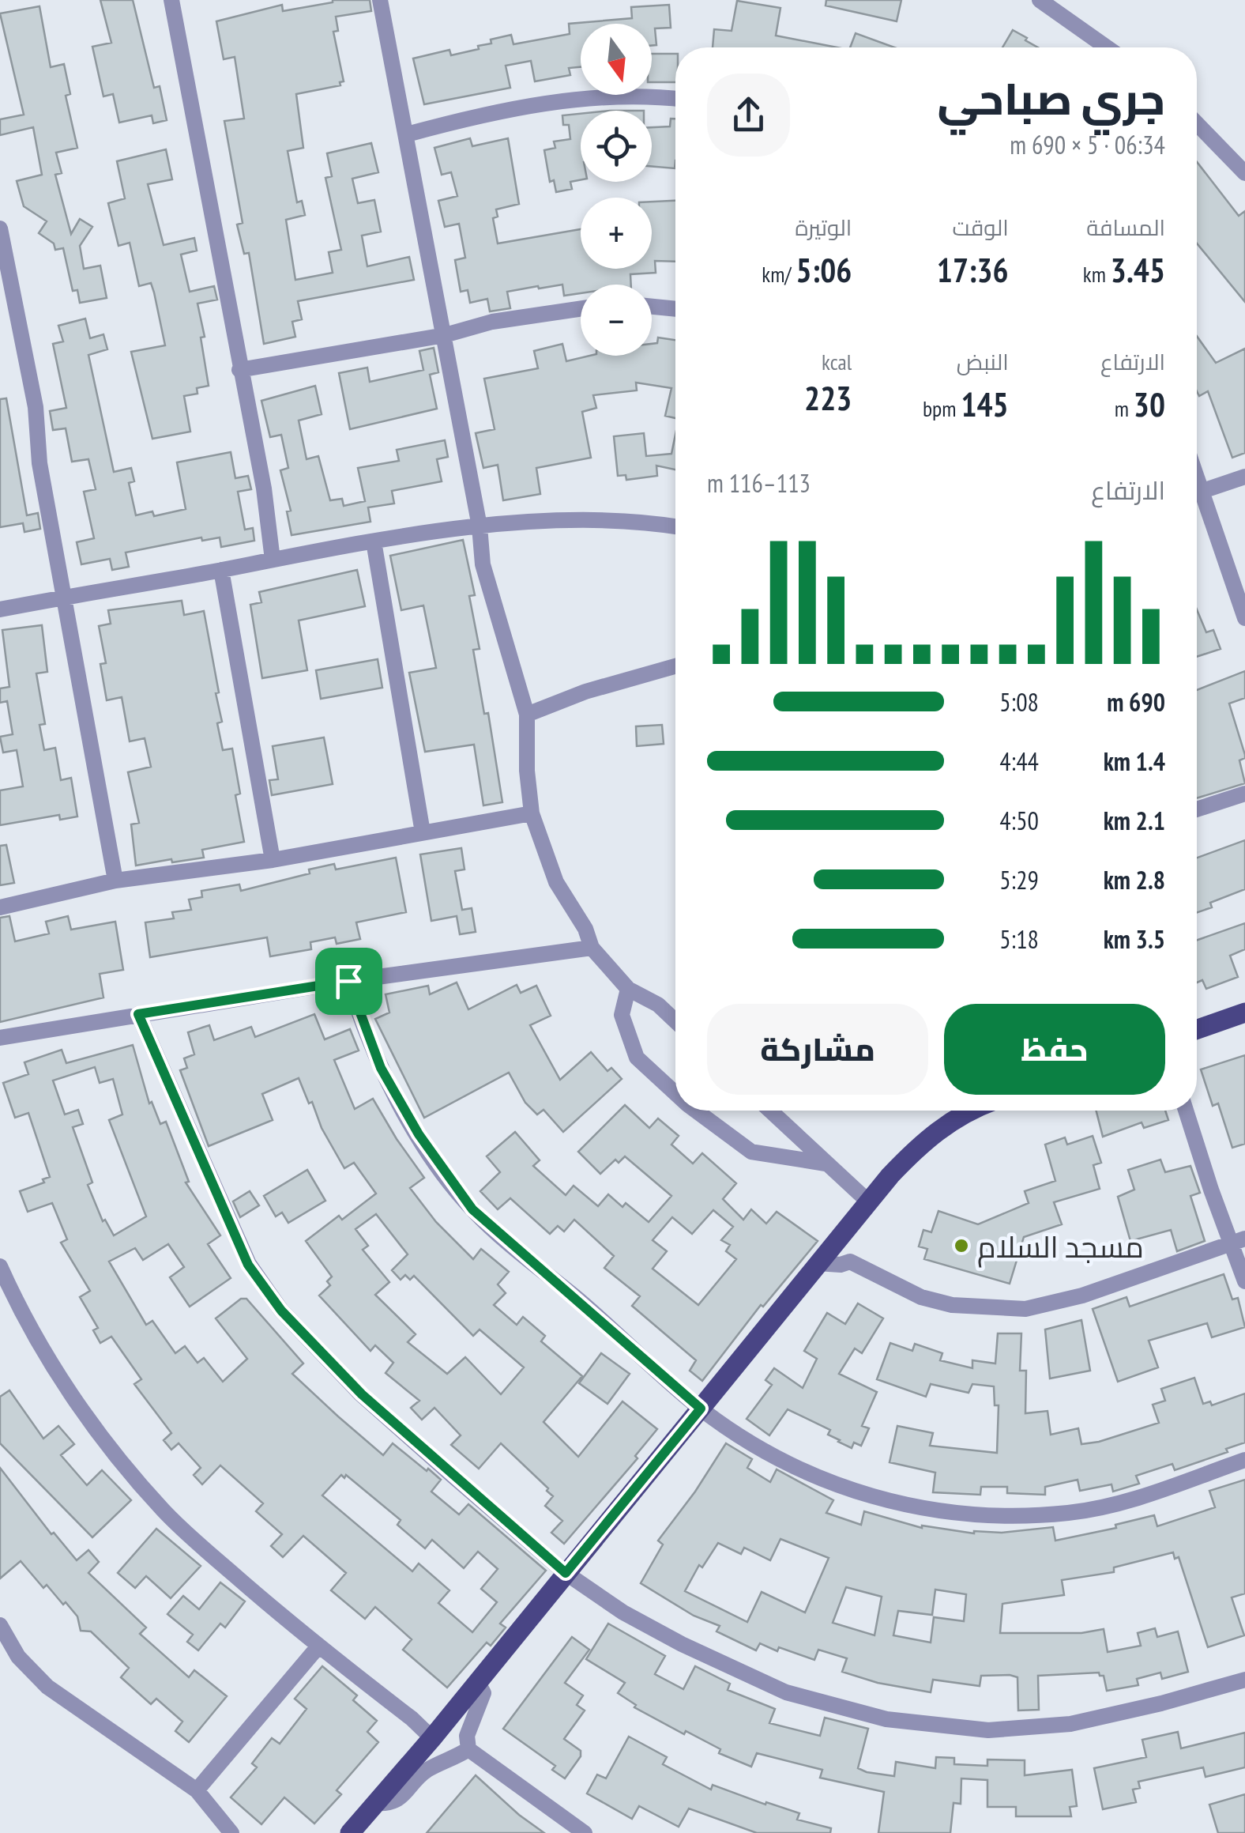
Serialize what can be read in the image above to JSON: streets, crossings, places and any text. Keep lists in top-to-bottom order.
{
  "places": ["مسجد السلام"],
  "north": "bottom",
  "page": {
    "map_buttons": ["+", "−"],
    "heading": ["جري صباحي", "06:34 · 5 × 690 m"],
    "stats": [
      ["المسافة", "3.45 km"],
      ["الوقت", "17:36"],
      ["الوتيرة", "5:06 /km"],
      ["الارتفاع", "30 m"],
      ["النبض", "145 bpm"],
      ["kcal", "223"]
    ],
    "chart": ["الارتفاع", "113–116 m"],
    "list": [
      {
        "name": "690 m",
        "note": "5:08"
      },
      {
        "name": "1.4 km",
        "note": "4:44"
      },
      {
        "name": "2.1 km",
        "note": "4:50"
      },
      {
        "name": "2.8 km",
        "note": "5:29"
      },
      {
        "name": "3.5 km",
        "note": "5:18"
      }
    ],
    "buttons": ["حفظ", "مشاركة"]
  }
}
